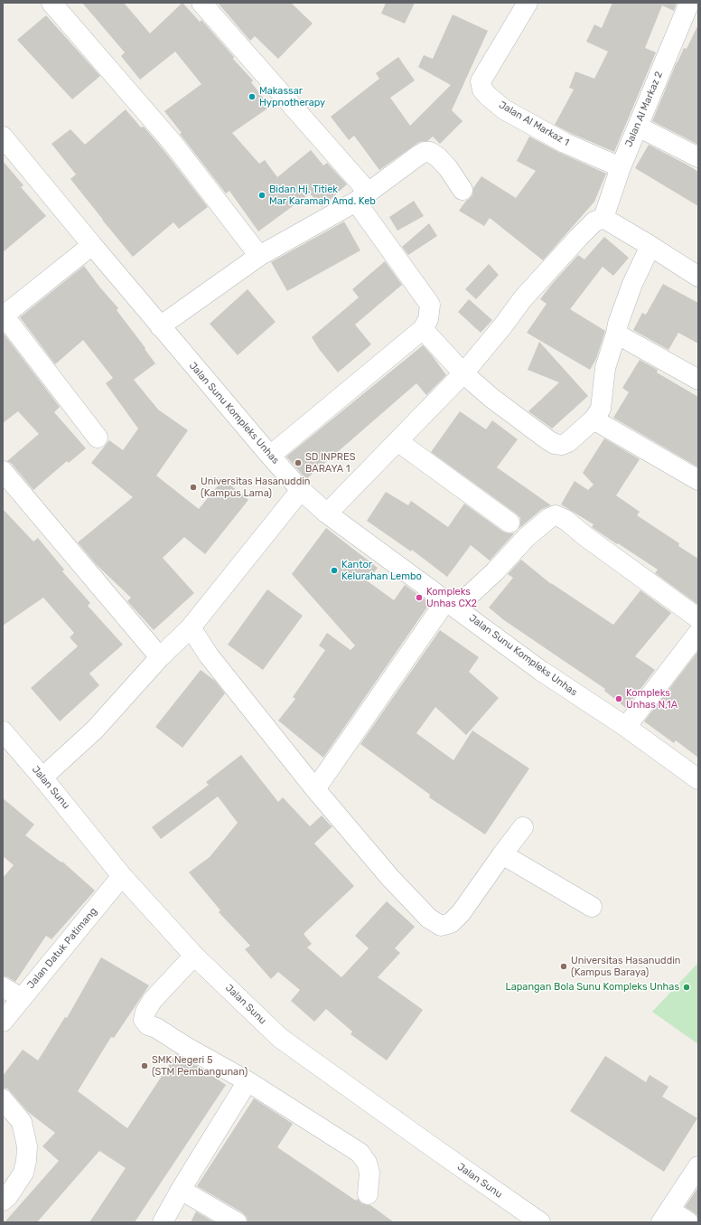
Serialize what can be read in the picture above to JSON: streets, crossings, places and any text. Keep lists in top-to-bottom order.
{
  "streets": {
    "street": [
      "Jalan Al Markaz 2",
      "Jalan Al Markaz 1",
      "Jalan Sunu Kompleks Unhas",
      "Jalan Sunu",
      "Jalan Datuk Patimang"
    ]
  },
  "crossings": [
    ["Jalan Al Markaz 2", "Jalan Al Markaz 1"],
    ["Jalan Sunu", "Jalan Datuk Patimang"]
  ],
  "places": [
    "Makassar Hypnotherapy",
    "Bidan Hj. Titiek Mar Karamah Amd. Keb",
    "SD INPRES BARAYA 1",
    "Universitas Hasanuddin (Kampus Lama)",
    "Kantor Kelurahan Lembo",
    "Kompleks Unhas CX2",
    "Kompleks Unhas N,1A",
    "Universitas Hasanuddin (Kampus Baraya)",
    "Lapangan Bola Sunu Kompleks Unhas",
    "SMK Negeri 5 (STM Pembangunan)"
  ]
}
